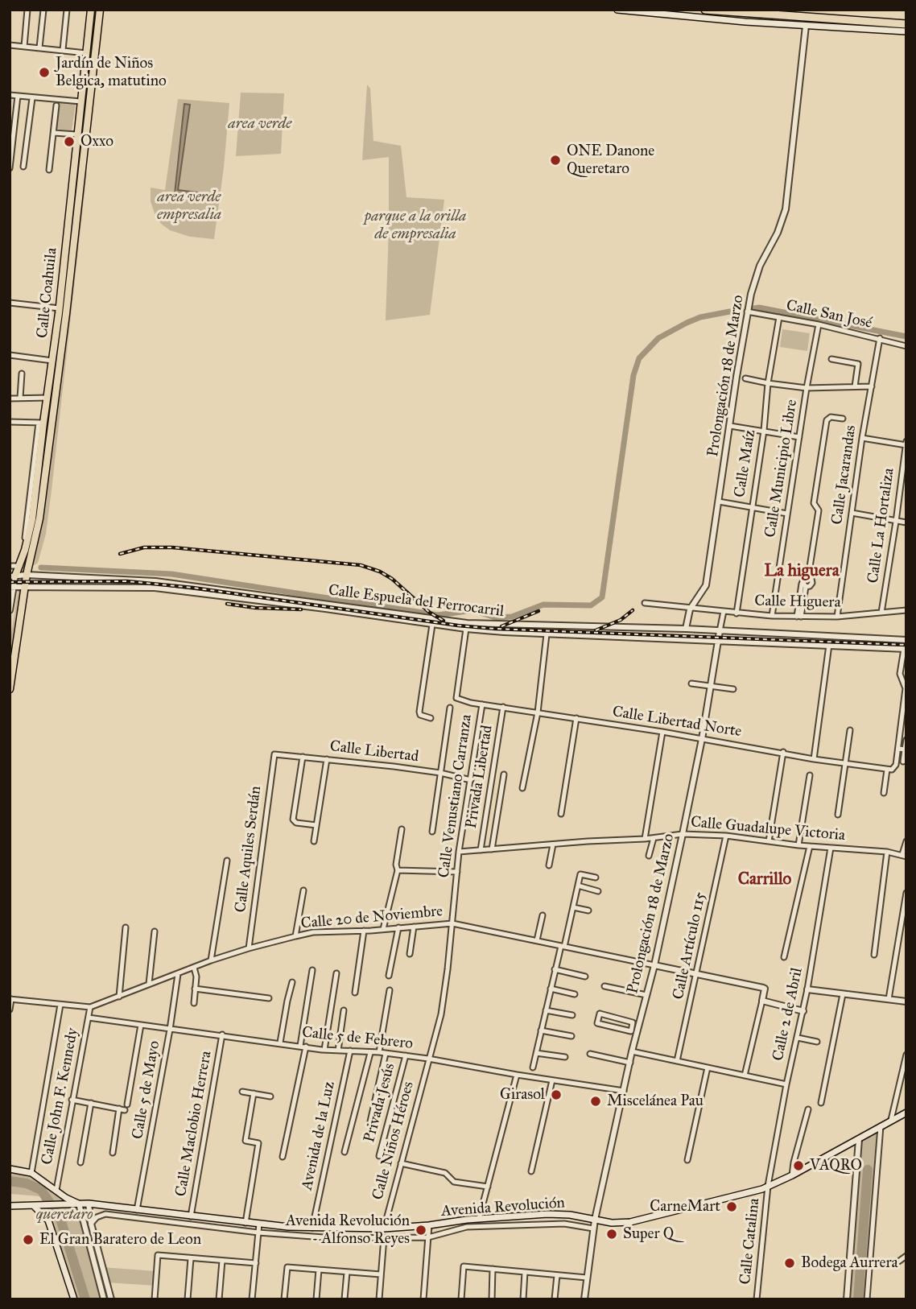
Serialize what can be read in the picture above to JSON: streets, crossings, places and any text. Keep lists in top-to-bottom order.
{
  "streets": {
    "main road": ["Calle Coahuila", "Avenida Revolución"],
    "street": [
      "Calle San José",
      "Prolongación 18 de Marzo",
      "Calle Maíz",
      "Calle Municipio Libre",
      "Calle Jacarandas",
      "Calle La Hortaliza",
      "Calle Espuela del Ferrocarril",
      "Calle Higuera",
      "Calle Libertad Norte",
      "Calle Libertad",
      "Privada Libertad",
      "Calle Venustiano Carranza",
      "Calle Guadalupe Victoria",
      "Calle Aquiles Serdán",
      "Calle 20 de Noviembre",
      "Calle Artículo 115",
      "Calle 2 de Abril",
      "Calle 5 de Febrero",
      "Calle 5 de Mayo",
      "Calle John F. Kennedy",
      "Privada Jesús",
      "Calle Maclobio Herrera",
      "Avenida de la Luz",
      "Calle Niños Héroes",
      "Calle Catalina"
    ]
  },
  "crossings": [
    ["Calle Coahuila", "Calle Espuela del Ferrocarril"],
    ["Calle San José", "Prolongación 18 de Marzo"],
    ["Calle San José", "Calle Maíz"],
    ["Calle San José", "Calle Municipio Libre"],
    ["Calle San José", "Calle Jacarandas"],
    ["Prolongación 18 de Marzo", "Calle Espuela del Ferrocarril"],
    ["Prolongación 18 de Marzo", "Calle Higuera"],
    ["Prolongación 18 de Marzo", "Calle Libertad Norte"],
    ["Prolongación 18 de Marzo", "Calle Guadalupe Victoria"],
    ["Prolongación 18 de Marzo", "Calle 20 de Noviembre"],
    ["Prolongación 18 de Marzo", "Calle 5 de Febrero"],
    ["Prolongación 18 de Marzo", "Avenida Revolución"],
    ["Calle Maíz", "Calle Higuera"],
    ["Calle Municipio Libre", "Calle Higuera"],
    ["Calle Jacarandas", "Calle Higuera"],
    ["Calle La Hortaliza", "Calle Higuera"],
    ["Calle Espuela del Ferrocarril", "Calle Libertad Norte"],
    ["Calle Libertad Norte", "Privada Libertad"],
    ["Calle Libertad Norte", "Calle Venustiano Carranza"],
    ["Calle Libertad", "Calle Venustiano Carranza"],
    ["Calle Libertad", "Calle Aquiles Serdán"],
    ["Privada Libertad", "Calle Guadalupe Victoria"],
    ["Calle Venustiano Carranza", "Calle Guadalupe Victoria"],
    ["Calle Venustiano Carranza", "Calle 20 de Noviembre"],
    ["Calle Venustiano Carranza", "Calle 5 de Febrero"],
    ["Calle Venustiano Carranza", "Calle Niños Héroes"],
    ["Calle Guadalupe Victoria", "Calle Artículo 115"],
    ["Calle Guadalupe Victoria", "Calle 2 de Abril"],
    ["Calle Aquiles Serdán", "Calle 20 de Noviembre"],
    ["Calle 20 de Noviembre", "Calle Artículo 115"],
    ["Calle 20 de Noviembre", "Calle 5 de Mayo"],
    ["Calle 20 de Noviembre", "Calle John F. Kennedy"],
    ["Calle 2 de Abril", "Avenida Revolución"],
    ["Calle 2 de Abril", "Calle Catalina"],
    ["Calle 5 de Febrero", "Calle 5 de Mayo"],
    ["Calle 5 de Febrero", "Calle John F. Kennedy"],
    ["Calle 5 de Febrero", "Privada Jesús"],
    ["Calle 5 de Febrero", "Calle Maclobio Herrera"],
    ["Calle 5 de Febrero", "Avenida de la Luz"],
    ["Calle 5 de Febrero", "Calle Niños Héroes"],
    ["Calle 5 de Mayo", "Avenida Revolución"],
    ["Calle Maclobio Herrera", "Avenida Revolución"],
    ["Avenida de la Luz", "Avenida Revolución"],
    ["Calle Niños Héroes", "Avenida Revolución"],
    ["Avenida Revolución", "Calle Catalina"]
  ],
  "districts": ["La higuera", "Carrillo"],
  "parks": [
    "area verde",
    "area verde empresalia",
    "parque a la orilla de empresalia",
    "queretaro"
  ],
  "places": [
    "Jardín de Niños Belgica, matutino",
    "Oxxo",
    "ONE Danone Queretaro",
    "Girasol",
    "Miscelánea Pau",
    "VAQRO",
    "CarneMart",
    "Avenida Revolución - Alfonso Reyes",
    "Super Q",
    "El Gran Baratero de Leon",
    "Bodega Aurrera"
  ]
}
